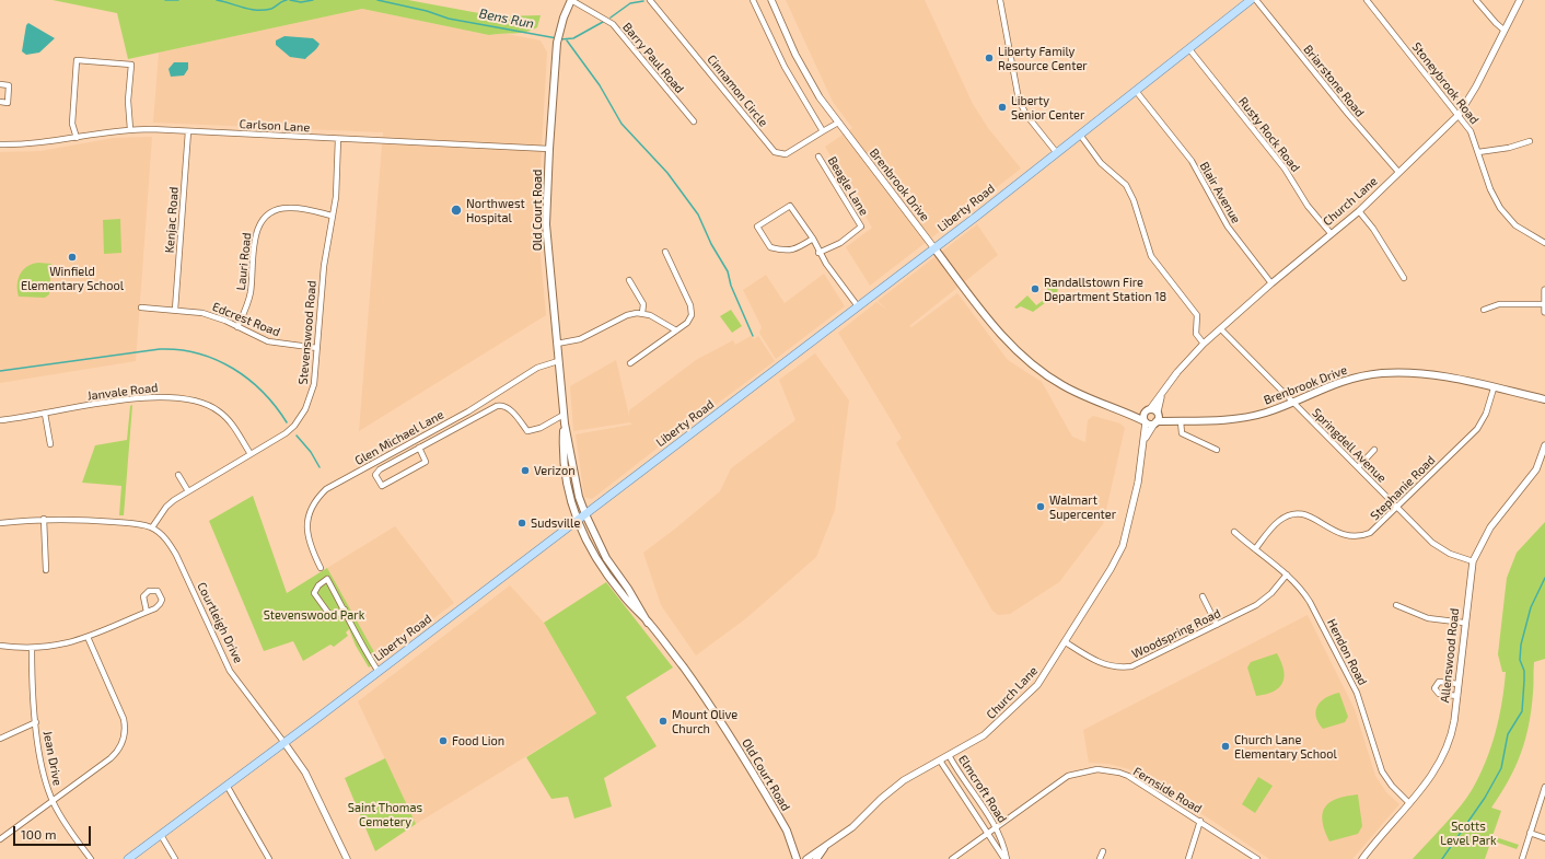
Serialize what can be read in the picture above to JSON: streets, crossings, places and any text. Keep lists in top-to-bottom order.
{
  "streets": {
    "main road": ["Brenbrook Drive", "Liberty Road", "Old Court Road"],
    "street": [
      "Barry Paul Road",
      "Briarstone Road",
      "Stoneybrook Road",
      "Cinnamon Circle",
      "Carlson Lane",
      "Rusty Rock Road",
      "Beagle Lane",
      "Blair Avenue",
      "Church Lane",
      "Kenjac Road",
      "Lauri Road",
      "Edcrest Road",
      "Stevenswood Road",
      "Janvale Road",
      "Glen Michael Lane",
      "Springdell Avenue",
      "Stephanie Road",
      "Courtleigh Drive",
      "Woodspring Road",
      "Hendon Road",
      "Allenswood Road",
      "Jean Drive",
      "Elmcroft Road",
      "Fernside Road"
    ]
  },
  "crossings": [
    ["Barry Paul Road", "Old Court Road"],
    ["Briarstone Road", "Church Lane"],
    ["Stoneybrook Road", "Church Lane"],
    ["Cinnamon Circle", "Brenbrook Drive"],
    ["Carlson Lane", "Old Court Road"],
    ["Carlson Lane", "Kenjac Road"],
    ["Carlson Lane", "Stevenswood Road"],
    ["Rusty Rock Road", "Church Lane"],
    ["Rusty Rock Road", "Liberty Road"],
    ["Brenbrook Drive", "Church Lane"],
    ["Brenbrook Drive", "Liberty Road"],
    ["Brenbrook Drive", "Springdell Avenue"],
    ["Brenbrook Drive", "Stephanie Road"],
    ["Blair Avenue", "Church Lane"],
    ["Blair Avenue", "Liberty Road"],
    ["Church Lane", "Springdell Avenue"],
    ["Church Lane", "Woodspring Road"],
    ["Church Lane", "Elmcroft Road"],
    ["Liberty Road", "Old Court Road"],
    ["Liberty Road", "Courtleigh Drive"],
    ["Old Court Road", "Glen Michael Lane"],
    ["Kenjac Road", "Edcrest Road"],
    ["Lauri Road", "Edcrest Road"],
    ["Lauri Road", "Stevenswood Road"],
    ["Edcrest Road", "Stevenswood Road"],
    ["Stevenswood Road", "Janvale Road"],
    ["Stevenswood Road", "Courtleigh Drive"],
    ["Springdell Avenue", "Stephanie Road"],
    ["Springdell Avenue", "Allenswood Road"],
    ["Stephanie Road", "Hendon Road"],
    ["Woodspring Road", "Hendon Road"],
    ["Hendon Road", "Allenswood Road"],
    ["Elmcroft Road", "Fernside Road"]
  ],
  "water": ["Bens Run"],
  "parks": ["Stevenswood Park", "Saint Thomas Cemetery", "Scotts Level Park"],
  "places": [
    "Liberty Family Resource Center",
    "Liberty Senior Center",
    "Northwest Hospital",
    "Winfield Elementary School",
    "Randallstown Fire Department Station 18",
    "Verizon",
    "Walmart Supercenter",
    "Sudsville",
    "Mount Olive Church",
    "Food Lion",
    "Church Lane Elementary School"
  ],
  "scale_bar": "100 m"
}
